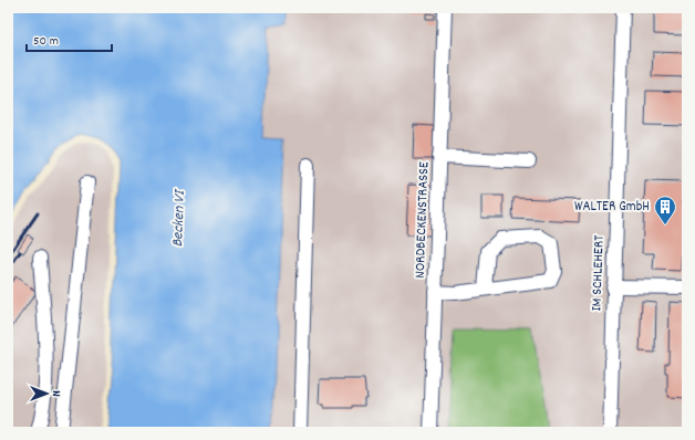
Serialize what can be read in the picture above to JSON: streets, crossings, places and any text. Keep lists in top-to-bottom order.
{
  "streets": {
    "street": ["NORDBECKENSTRASSE", "IM SCHLEHERT"]
  },
  "water": ["Becken VI"],
  "places": {
    "building": ["WALTER GmbH"]
  },
  "scale_bar": "50 m",
  "north": "right"
}
